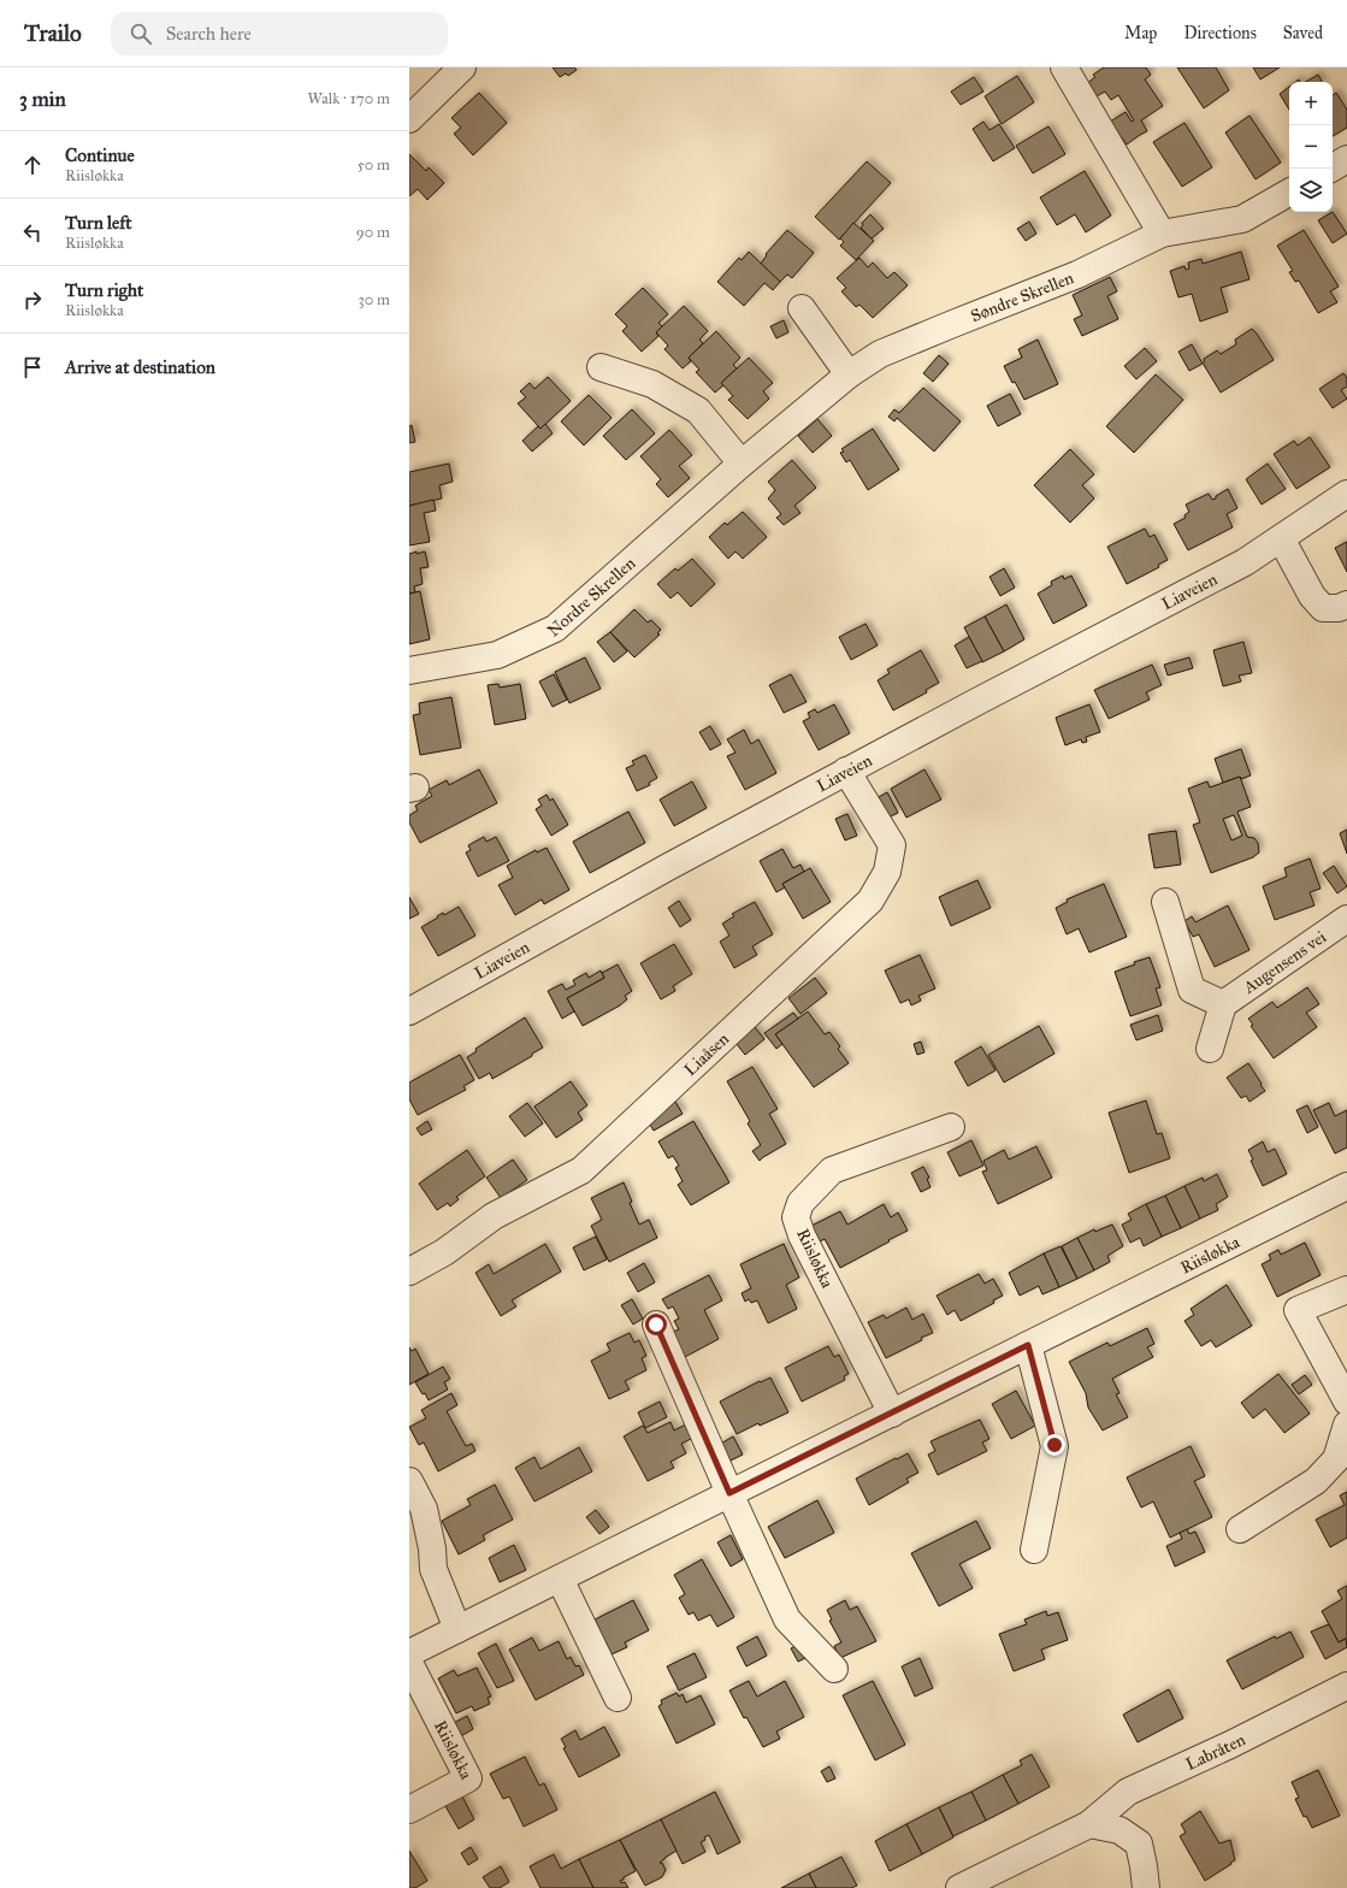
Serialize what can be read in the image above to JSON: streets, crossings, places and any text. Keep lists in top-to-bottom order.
{
  "streets": {
    "street": [
      "Søndre Skrellen",
      "Liaveien",
      "Nordre Skrellen",
      "Augensens vei",
      "Liaåsen",
      "Riisløkka",
      "Labråten"
    ]
  },
  "crossings": [
    ["Søndre Skrellen", "Nordre Skrellen"],
    ["Liaveien", "Liaåsen"]
  ],
  "page": {
    "header": "Trailo",
    "search": "Search here",
    "nav": ["Map", "Directions", "Saved"],
    "heading": ["3 min", "Walk · 170 m"],
    "map_buttons": ["+", "−"],
    "list": [
      ["Continue", "Riisløkka", "50 m"],
      ["Turn left", "Riisløkka", "90 m"],
      ["Turn right", "Riisløkka", "30 m"],
      "Arrive at destination"
    ]
  }
}
